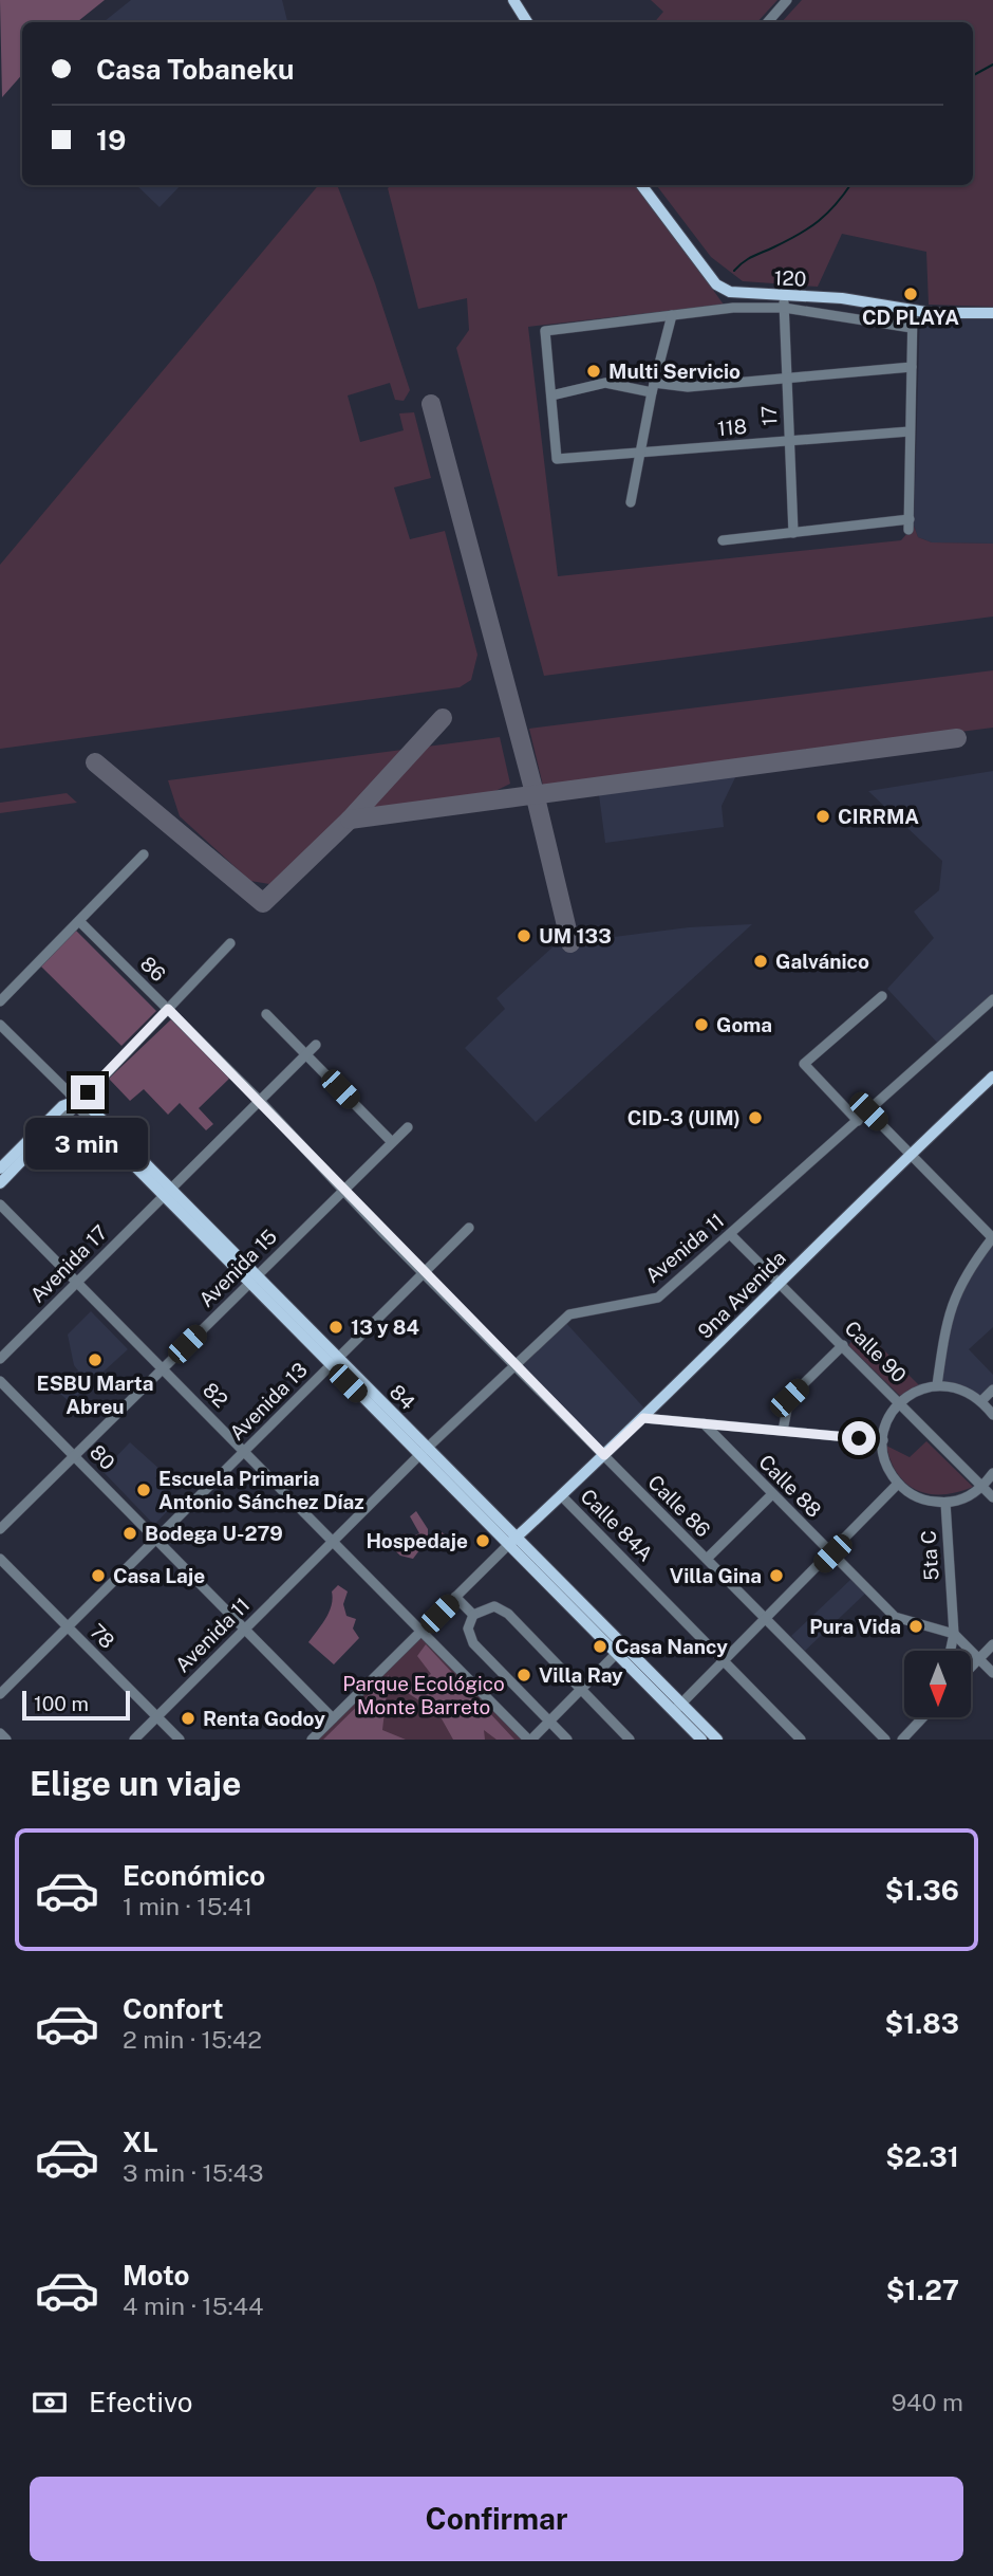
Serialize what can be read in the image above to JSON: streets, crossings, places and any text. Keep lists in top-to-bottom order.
{
  "streets": {
    "main road": ["120", "9na Avenida", "84"],
    "street": [
      "17",
      "118",
      "86",
      "Avenida 11",
      "Avenida 17",
      "Avenida 15",
      "Calle 90",
      "82",
      "Avenida 13",
      "80",
      "Calle 88",
      "Calle 86",
      "Calle 84A",
      "5ta C",
      "78"
    ]
  },
  "crossings": [
    ["120", "17"],
    ["120", "118"],
    ["17", "118"],
    ["86", "Avenida 11"],
    ["86", "Avenida 17"],
    ["86", "Avenida 15"],
    ["86", "9na Avenida"],
    ["86", "Avenida 13"],
    ["86", "Calle 86"],
    ["Avenida 11", "Calle 90"],
    ["Avenida 11", "82"],
    ["Avenida 11", "84"],
    ["Avenida 11", "80"],
    ["Avenida 11", "78"],
    ["Avenida 17", "82"],
    ["Avenida 17", "84"],
    ["Avenida 15", "82"],
    ["Avenida 15", "84"],
    ["Avenida 15", "80"],
    ["9na Avenida", "Calle 90"],
    ["9na Avenida", "84"],
    ["9na Avenida", "Calle 86"],
    ["9na Avenida", "Calle 84A"],
    ["Calle 90", "5ta C"],
    ["82", "Avenida 13"],
    ["84", "Avenida 13"],
    ["Avenida 13", "80"],
    ["Avenida 13", "78"],
    ["Calle 88", "5ta C"]
  ],
  "parks": ["Parque Ecológico Monte Barreto"],
  "places": [
    "CD PLAYA",
    "Multi Servicio",
    "CIRRMA",
    "UM 133",
    "Galvánico",
    "Goma",
    "CID-3 (UIM)",
    "13 y 84",
    "ESBU Marta Abreu",
    "Escuela Primaria Antonio Sánchez Díaz",
    "Bodega U-279",
    "Hospedaje",
    "Casa Laje",
    "Villa Gina",
    "Pura Vida",
    "Casa Nancy",
    "Villa Ray",
    "Renta Godoy"
  ],
  "scale_bar": "100 m",
  "north": "bottom",
  "page": {
    "banner": ["Casa Tobaneku", "19"],
    "bubble": "3 min",
    "scale": "100 m",
    "heading": "Elige un viaje",
    "list": [
      {
        "name": "Económico",
        "note": "1 min · 15:41",
        "value": "$1.36"
      },
      {
        "name": "Confort",
        "note": "2 min · 15:42",
        "value": "$1.83"
      },
      {
        "name": "XL",
        "note": "3 min · 15:43",
        "value": "$2.31"
      },
      {
        "name": "Moto",
        "note": "4 min · 15:44",
        "value": "$1.27"
      }
    ],
    "pay": ["Efectivo", "940 m"],
    "buttons": "Confirmar"
  }
}
